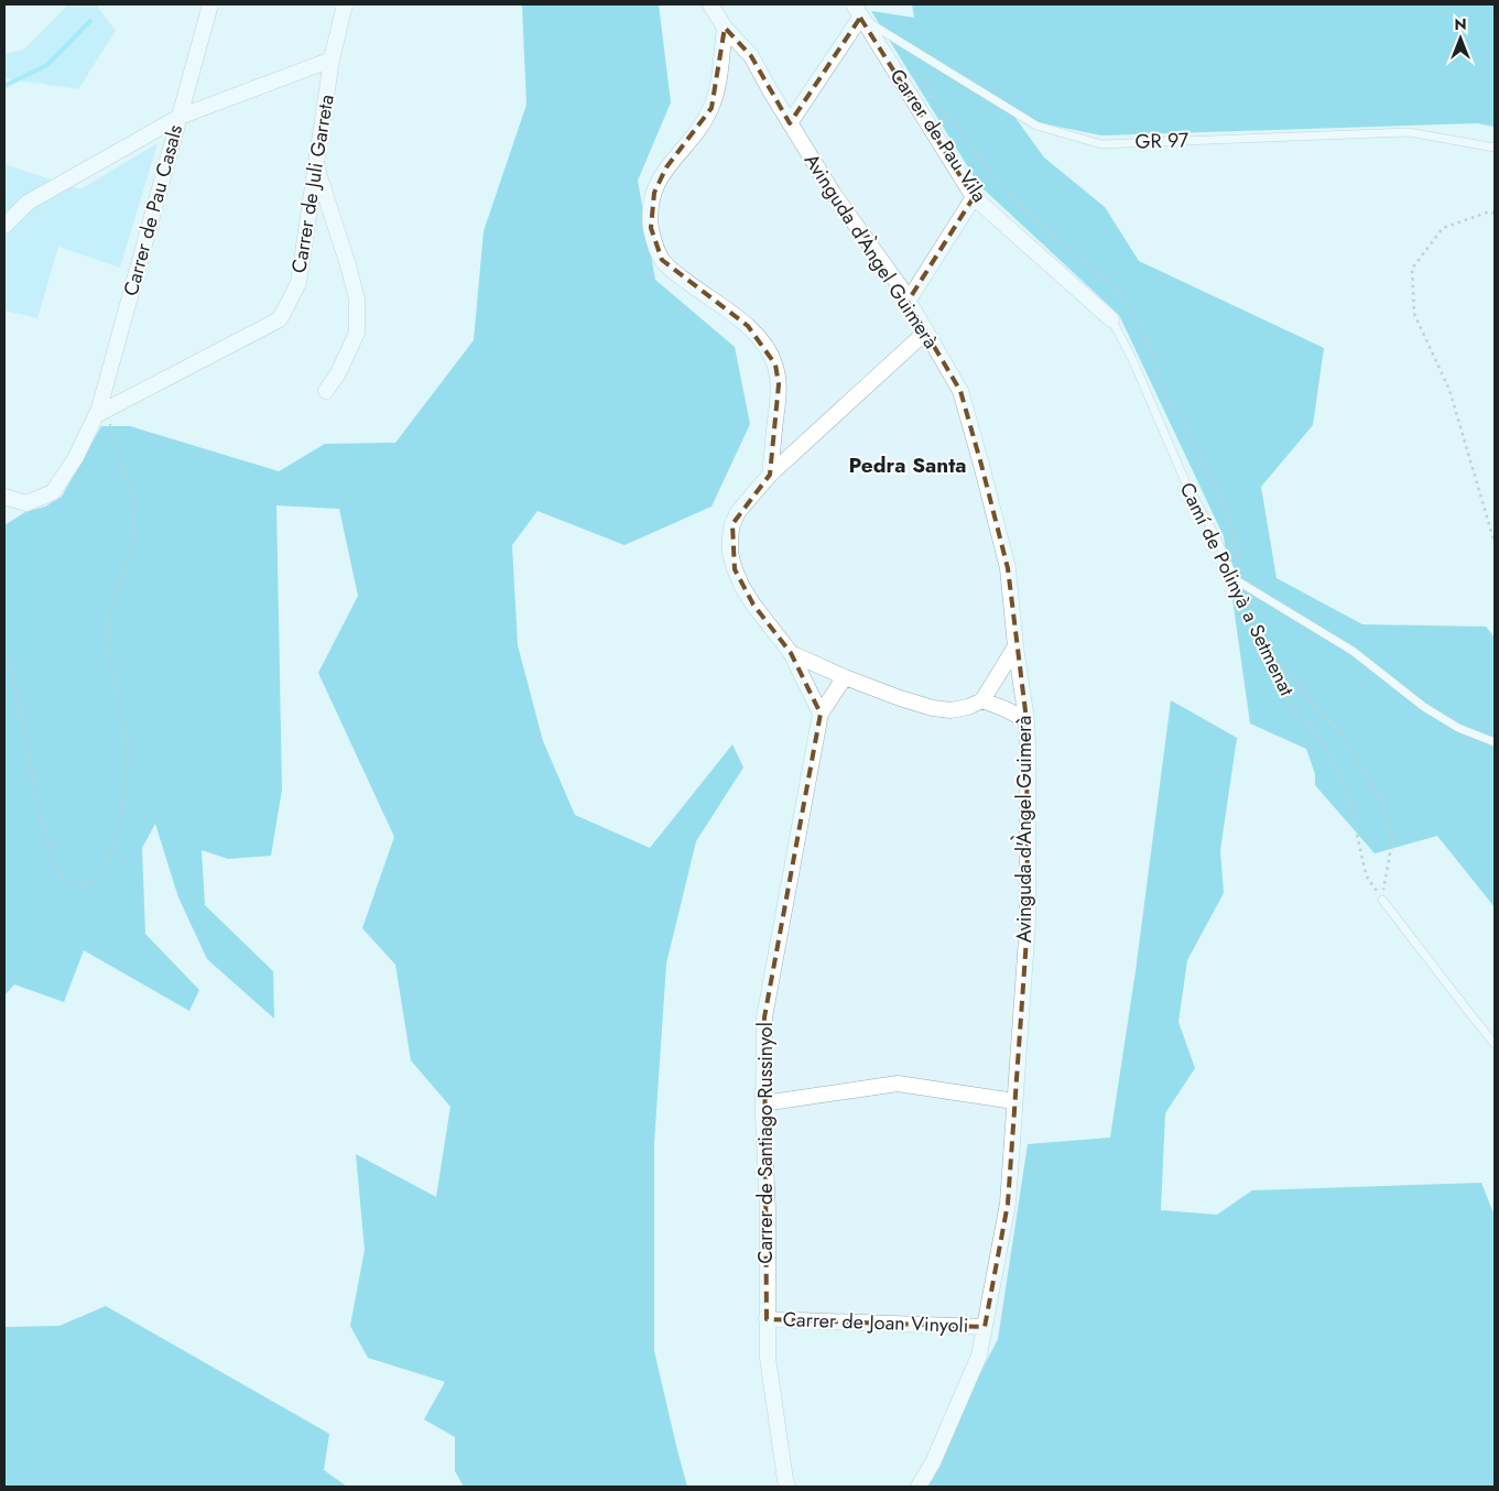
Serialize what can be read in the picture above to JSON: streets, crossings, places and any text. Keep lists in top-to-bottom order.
{
  "streets": {
    "street": [
      "Carrer de Pau Vila",
      "Carrer de Juli Garreta",
      "Carrer de Pau Casals",
      "Avinguda d'Àngel Guimerà",
      "Carrer de Santiago Russinyol",
      "Carrer de Joan Vinyoli"
    ],
    "lane": ["GR 97", "Camí de Polinyà a Setmenat"]
  },
  "crossings": [
    ["Carrer de Pau Vila", "GR 97"],
    ["Carrer de Pau Vila", "Camí de Polinyà a Setmenat"],
    ["Carrer de Juli Garreta", "Carrer de Pau Casals"],
    ["Avinguda d'Àngel Guimerà", "Carrer de Joan Vinyoli"],
    ["Carrer de Santiago Russinyol", "Carrer de Joan Vinyoli"]
  ],
  "districts": ["Pedra Santa"],
  "north": "top"
}
